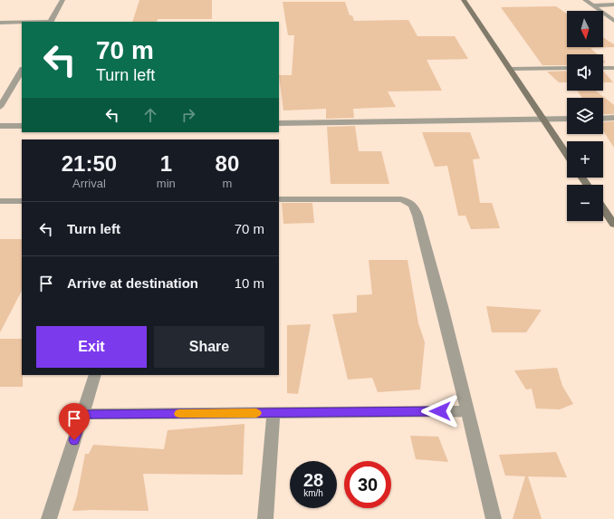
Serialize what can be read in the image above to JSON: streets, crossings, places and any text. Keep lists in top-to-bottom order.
{
  "north": "bottom",
  "page": {
    "map_buttons": ["+", "−"],
    "turn": ["70 m", "Turn left"],
    "eta": [
      "21:50",
      "Arrival",
      "1",
      "min",
      "80",
      "m"
    ],
    "list": [
      {
        "name": "Turn left",
        "value": "70 m"
      },
      {
        "name": "Arrive at destination",
        "value": "10 m"
      }
    ],
    "buttons": ["Exit", "Share"],
    "speed": "28 km/h",
    "limit": "30"
  }
}
